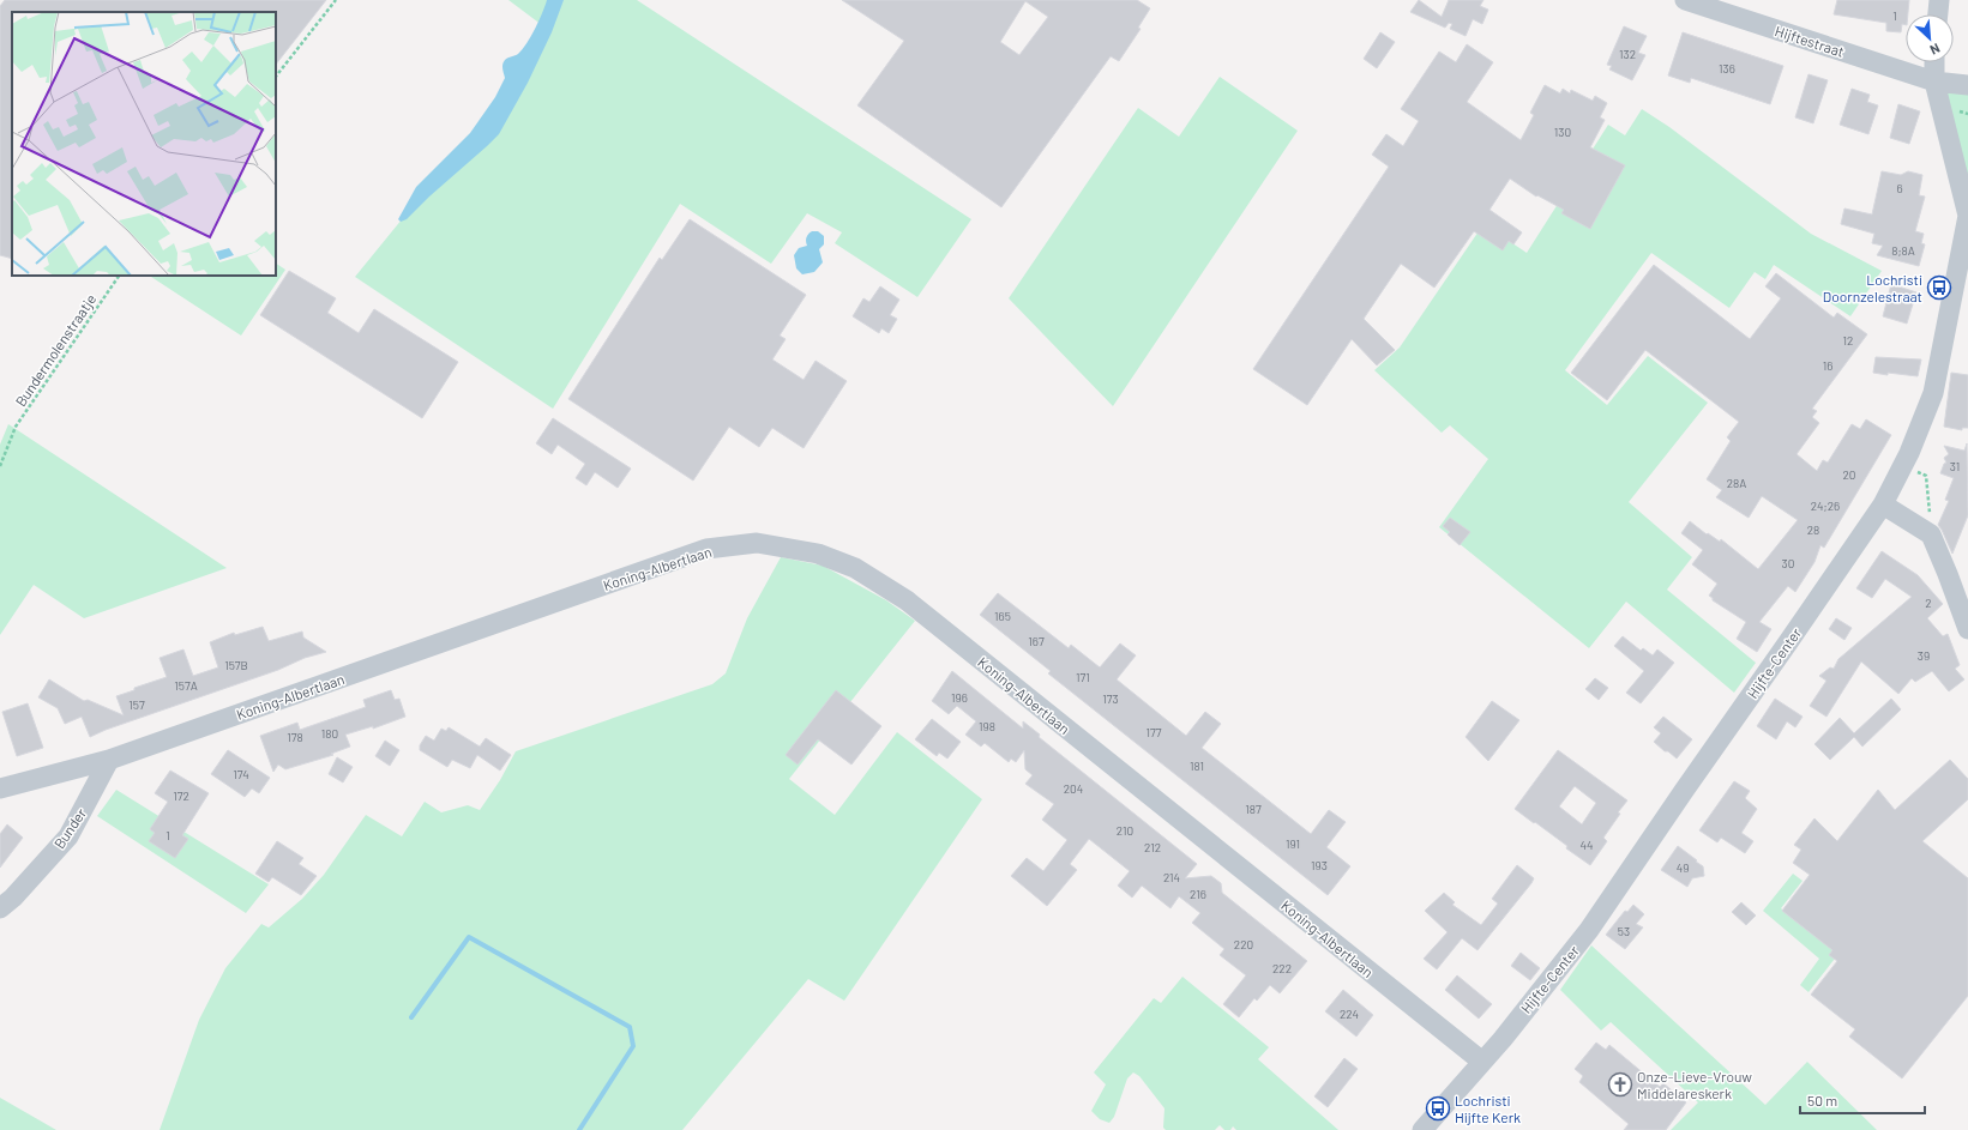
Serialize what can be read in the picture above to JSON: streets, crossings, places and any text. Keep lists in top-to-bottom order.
{
  "streets": {
    "street": [
      "Hijftestraat",
      "Koning-Albertlaan",
      "Hijfte-Center",
      "Bunder"
    ],
    "path": ["Bundermolenstraatje"]
  },
  "crossings": [
    ["Hijftestraat", "Hijfte-Center"],
    ["Koning-Albertlaan", "Hijfte-Center"],
    ["Koning-Albertlaan", "Bunder"]
  ],
  "places": {
    "bus stop": ["Lochristi Doornzelestraat", "Lochristi Hijfte Kerk"],
    "church": ["Onze-Lieve-Vrouw Middelareskerk"]
  },
  "house_numbers": [
    "1",
    "132",
    "136",
    "130",
    "6",
    "8;8A",
    "12",
    "16",
    "31",
    "20",
    "28A",
    "24;26",
    "28",
    "30",
    "2",
    "165",
    "167",
    "39",
    "157B",
    "171",
    "157A",
    "196",
    "173",
    "157",
    "198",
    "177",
    "180",
    "178",
    "181",
    "174",
    "204",
    "172",
    "187",
    "210",
    "1",
    "191",
    "44",
    "212",
    "193",
    "49",
    "214",
    "216",
    "53",
    "220",
    "222",
    "224"
  ],
  "scale_bar": "50 m",
  "north": "bottom right"
}
